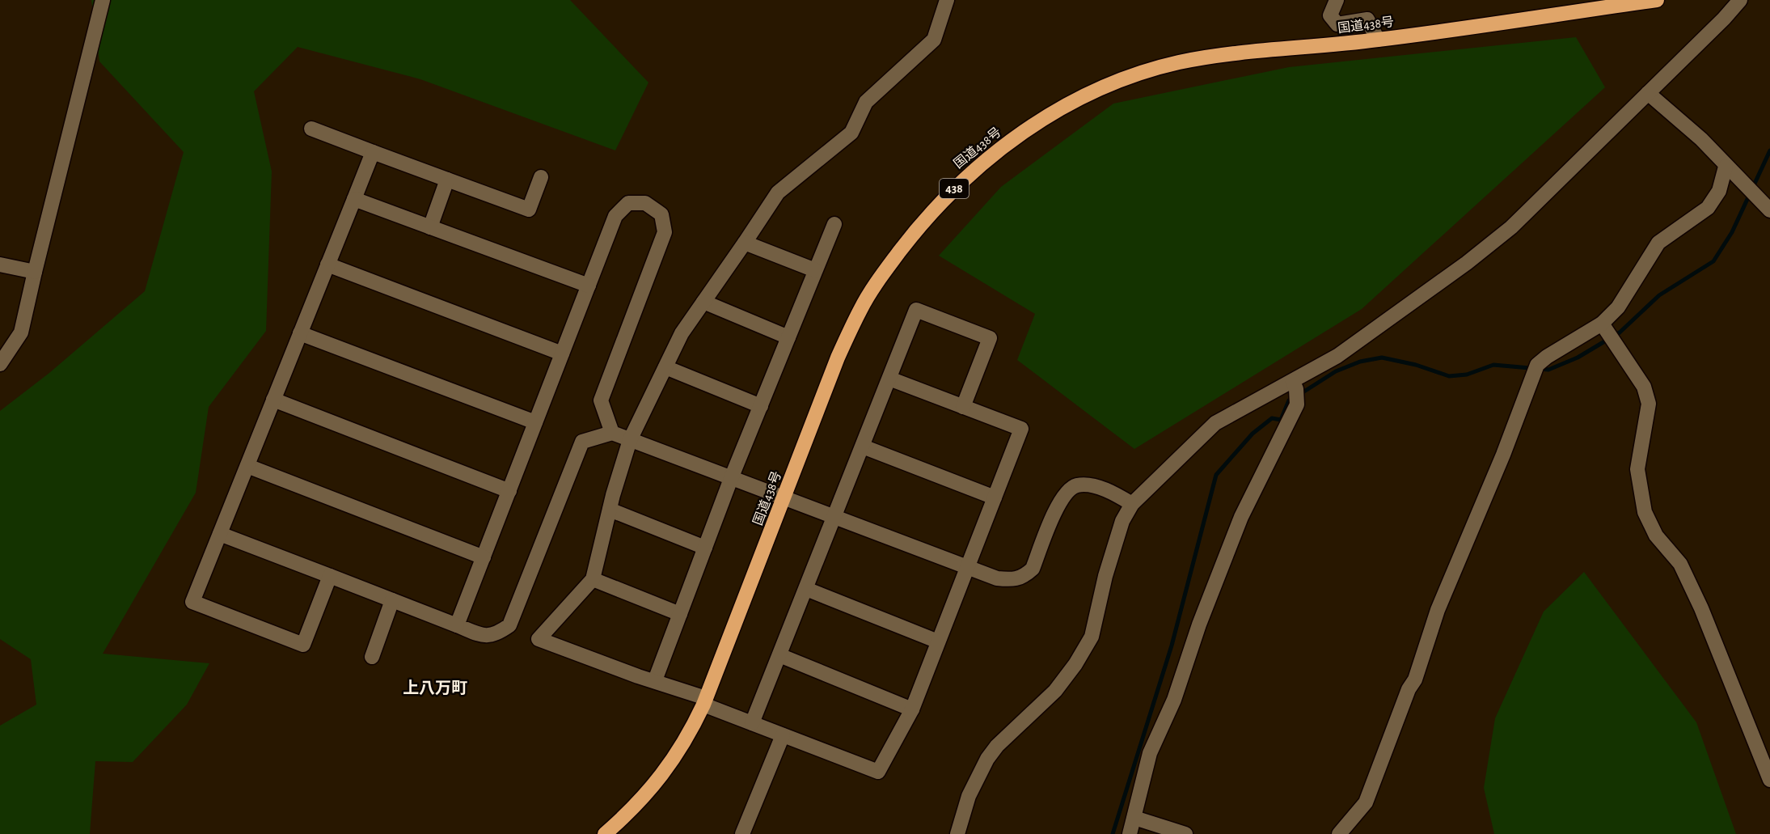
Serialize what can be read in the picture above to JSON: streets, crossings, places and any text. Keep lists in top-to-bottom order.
{
  "streets": {
    "highway": ["国道438号", "438"]
  },
  "districts": ["上八万町"]
}
